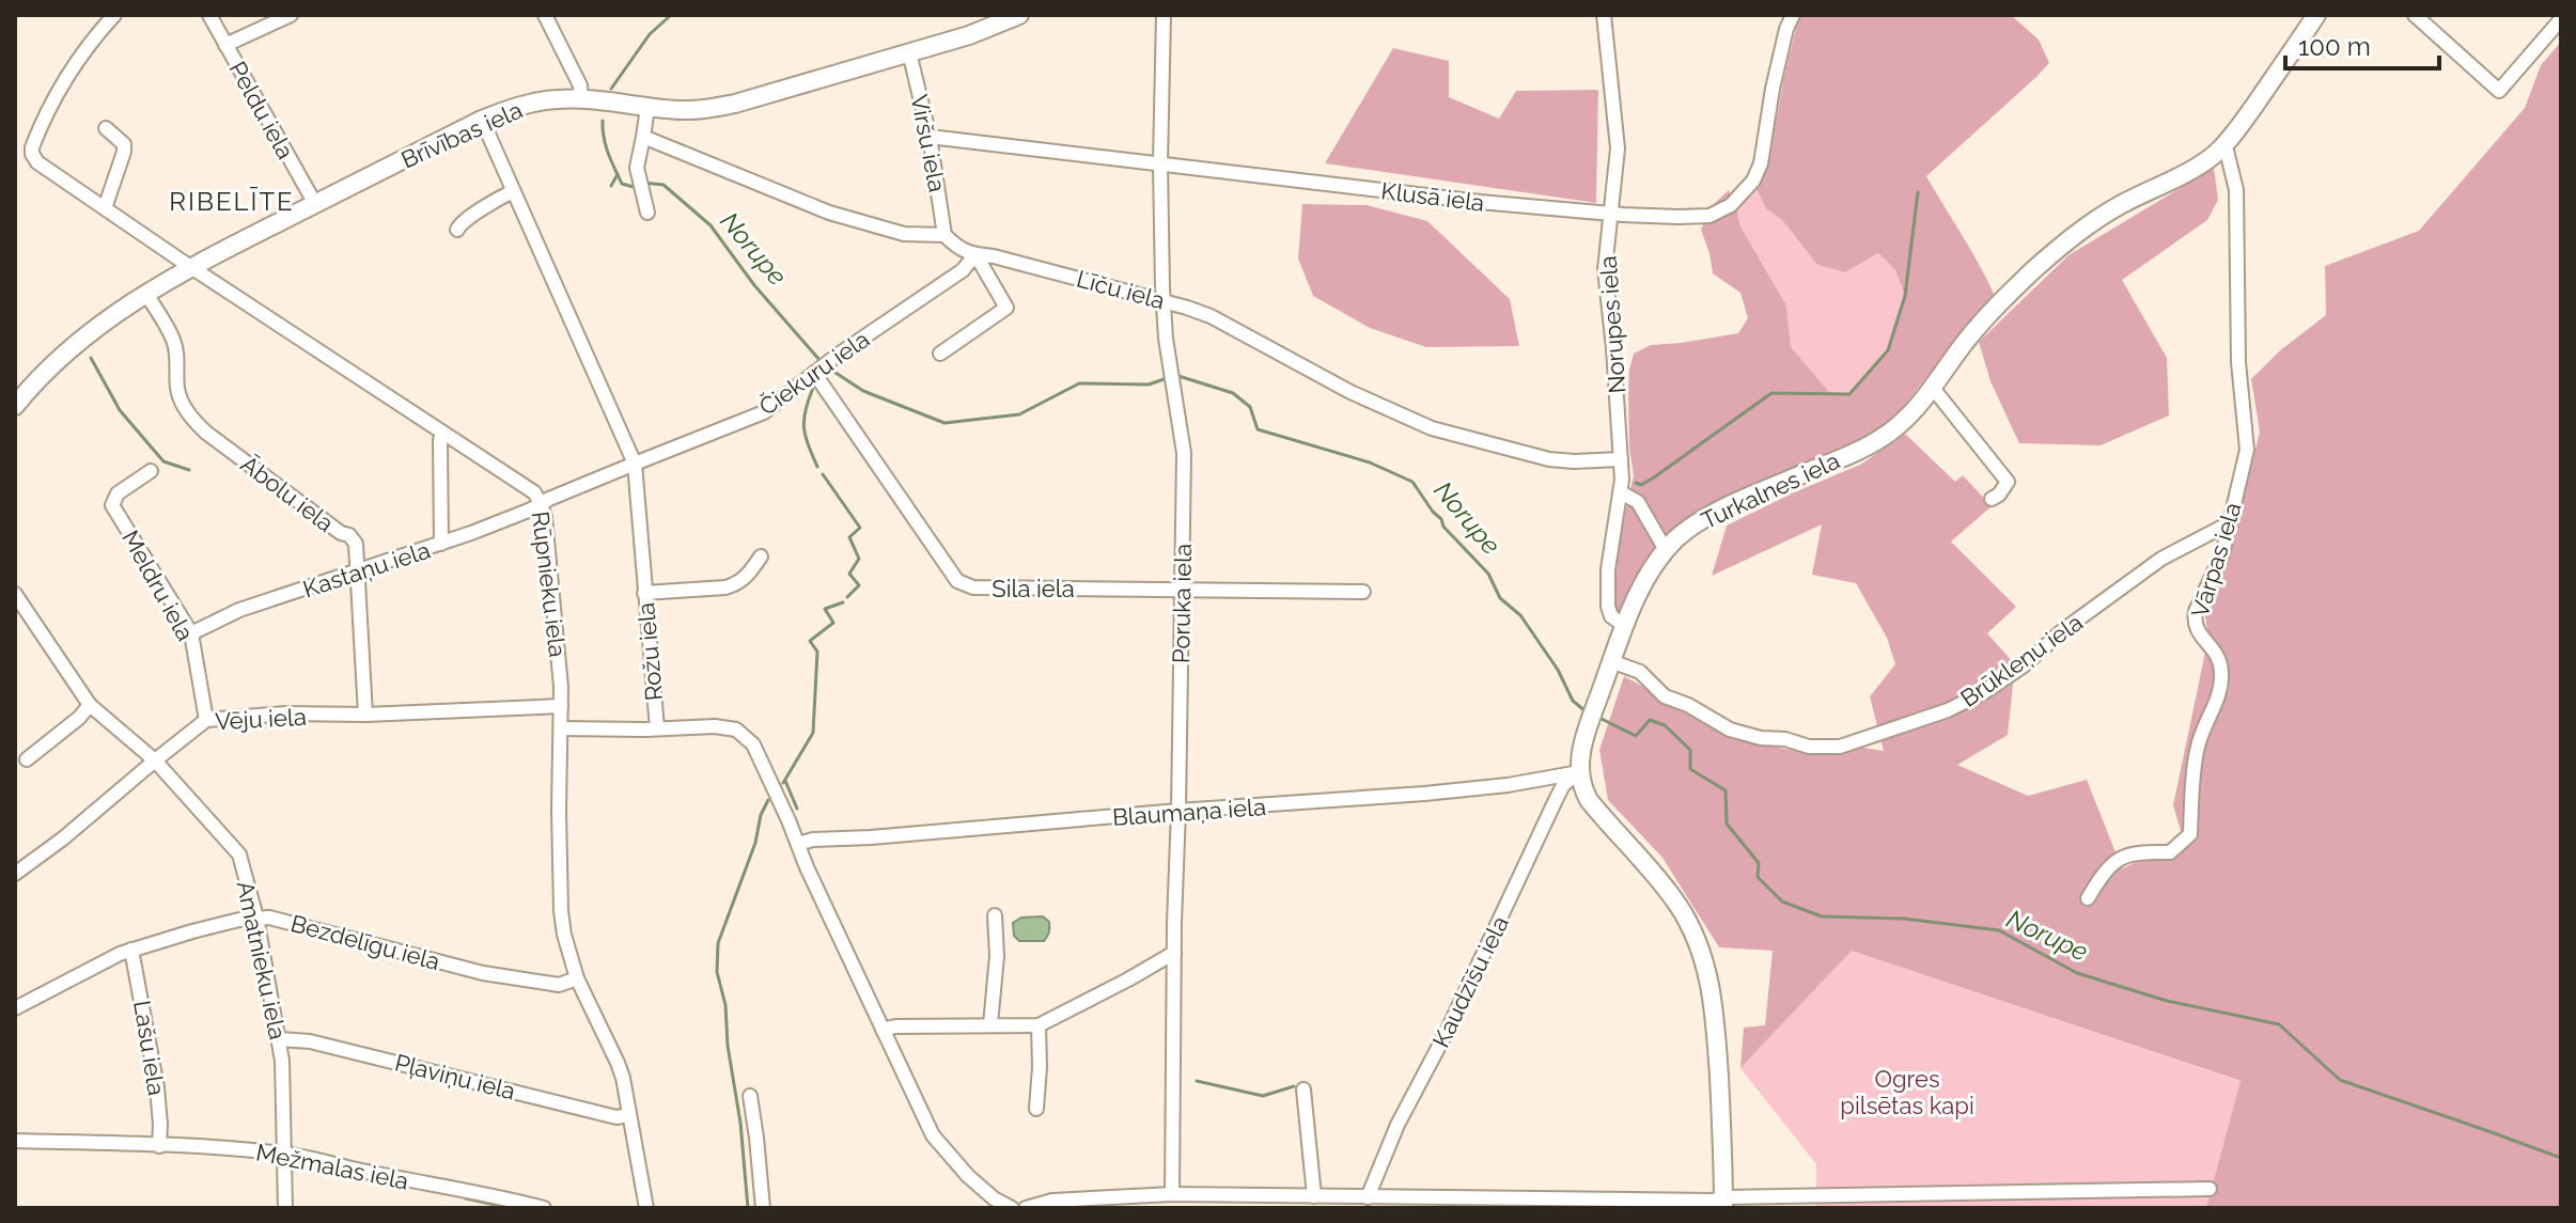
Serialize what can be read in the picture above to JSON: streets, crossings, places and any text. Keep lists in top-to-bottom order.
{
  "streets": {
    "main road": ["Brīvības iela", "Turkalnes iela"],
    "street": [
      "Peldu iela",
      "Viršu iela",
      "Klusā iela",
      "Līču iela",
      "Norupes iela",
      "Čiekuru iela",
      "Ābolu iela",
      "Vārpas iela",
      "Kastaņu iela",
      "Rūpnieku iela",
      "Meldru iela",
      "Sila iela",
      "Poruka iela",
      "Rožu iela",
      "Brūkleņu iela",
      "Vēju iela",
      "Blaumaņa iela",
      "Bezdelīgu iela",
      "Amatnieku iela",
      "Kaudzīšu iela",
      "Lašu iela",
      "Pļaviņu iela",
      "Mežmalas iela"
    ]
  },
  "crossings": [
    ["Peldu iela", "Brīvības iela"],
    ["Brīvības iela", "Viršu iela"],
    ["Brīvības iela", "Ābolu iela"],
    ["Brīvības iela", "Rūpnieku iela"],
    ["Brīvības iela", "Rožu iela"],
    ["Viršu iela", "Klusā iela"],
    ["Viršu iela", "Līču iela"],
    ["Klusā iela", "Norupes iela"],
    ["Klusā iela", "Poruka iela"],
    ["Līču iela", "Norupes iela"],
    ["Līču iela", "Čiekuru iela"],
    ["Līču iela", "Poruka iela"],
    ["Norupes iela", "Turkalnes iela"],
    ["Čiekuru iela", "Kastaņu iela"],
    ["Čiekuru iela", "Rūpnieku iela"],
    ["Čiekuru iela", "Sila iela"],
    ["Čiekuru iela", "Rožu iela"],
    ["Turkalnes iela", "Vārpas iela"],
    ["Turkalnes iela", "Brūkleņu iela"],
    ["Turkalnes iela", "Blaumaņa iela"],
    ["Turkalnes iela", "Kaudzīšu iela"],
    ["Ābolu iela", "Kastaņu iela"],
    ["Ābolu iela", "Vēju iela"],
    ["Vārpas iela", "Brūkleņu iela"],
    ["Kastaņu iela", "Rūpnieku iela"],
    ["Kastaņu iela", "Meldru iela"],
    ["Rūpnieku iela", "Vēju iela"],
    ["Rūpnieku iela", "Bezdelīgu iela"],
    ["Rūpnieku iela", "Pļaviņu iela"],
    ["Meldru iela", "Vēju iela"],
    ["Sila iela", "Poruka iela"],
    ["Poruka iela", "Blaumaņa iela"],
    ["Rožu iela", "Blaumaņa iela"],
    ["Vēju iela", "Amatnieku iela"],
    ["Blaumaņa iela", "Kaudzīšu iela"],
    ["Bezdelīgu iela", "Amatnieku iela"],
    ["Bezdelīgu iela", "Lašu iela"],
    ["Amatnieku iela", "Pļaviņu iela"],
    ["Amatnieku iela", "Mežmalas iela"],
    ["Lašu iela", "Mežmalas iela"]
  ],
  "districts": ["RIBELĪTE"],
  "water": ["Norupe"],
  "parks": ["Ogres pilsētas kapi"],
  "scale_bar": "100 m"
}
